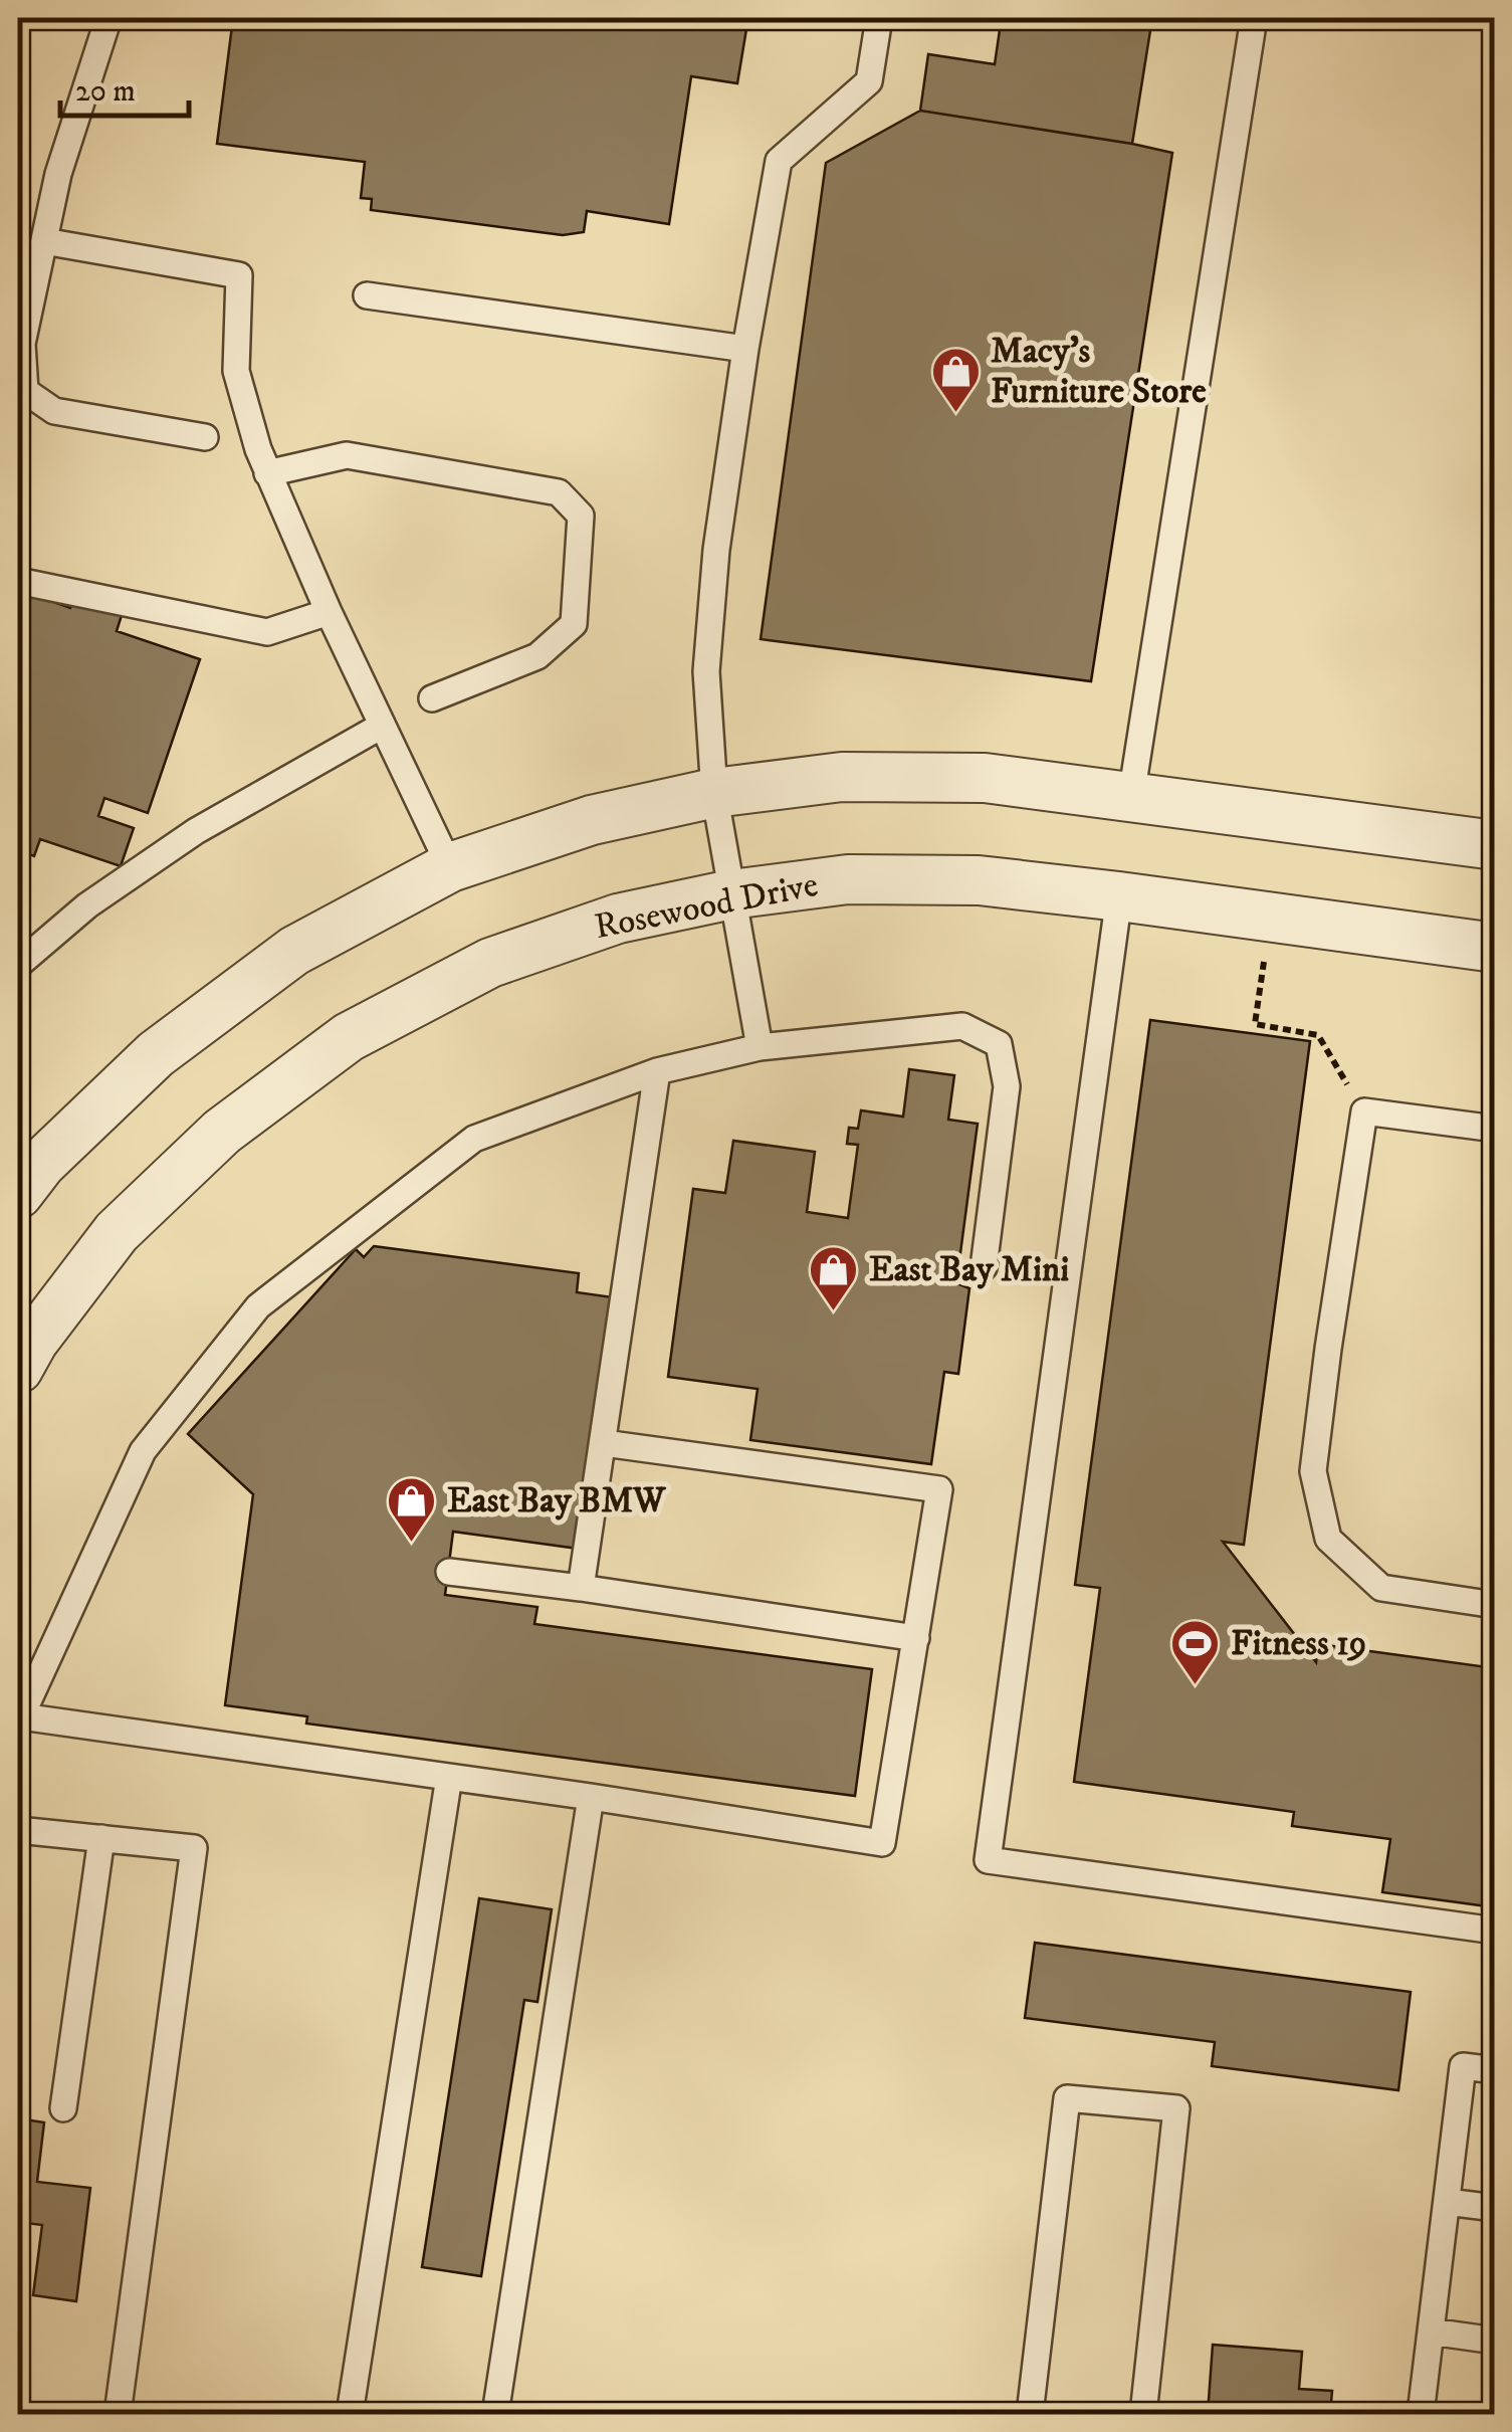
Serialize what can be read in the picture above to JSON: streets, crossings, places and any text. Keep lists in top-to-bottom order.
{
  "streets": {
    "street": ["Rosewood Drive"]
  },
  "places": {
    "shop": ["Macy's Furniture Store", "East Bay Mini", "East Bay BMW"],
    "sports": ["Fitness 19"]
  },
  "scale_bar": "20 m"
}
